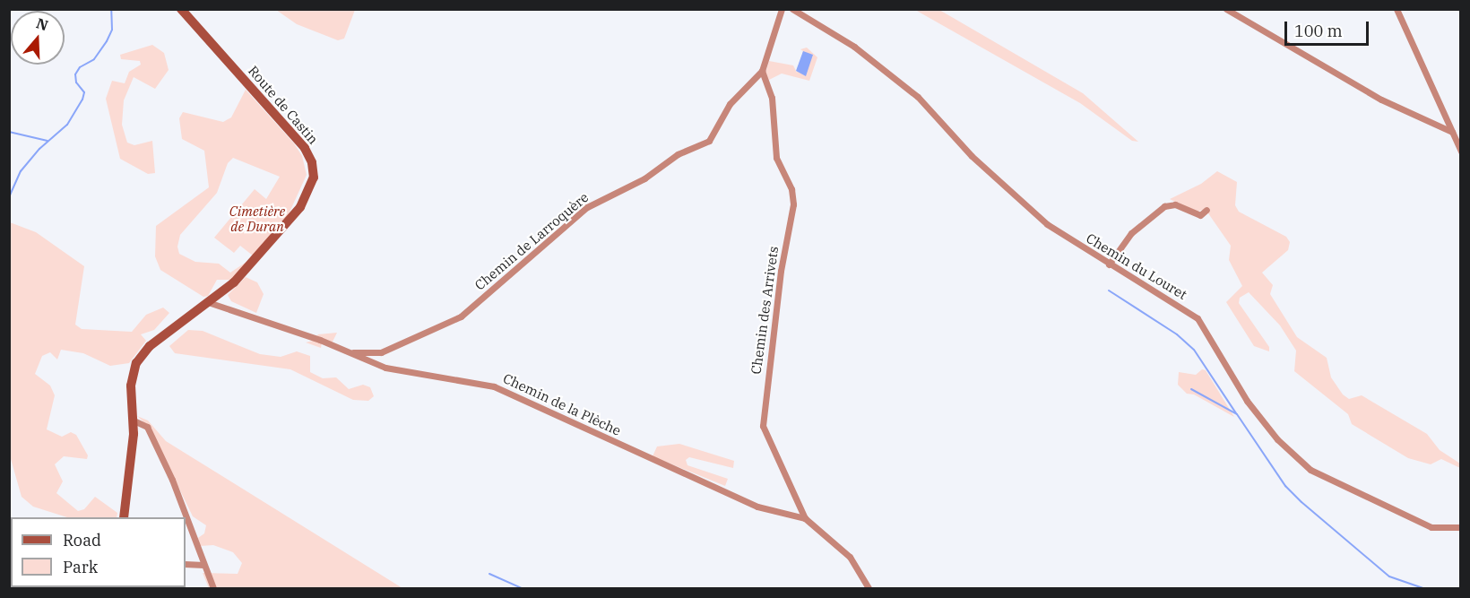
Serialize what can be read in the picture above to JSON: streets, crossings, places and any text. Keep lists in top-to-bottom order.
{
  "streets": {
    "street": [
      "Route de Castin",
      "Chemin de Larroquère",
      "Chemin du Louret",
      "Chemin des Arrivets",
      "Chemin de la Plèche"
    ]
  },
  "crossings": [
    ["Route de Castin", "Chemin de la Plèche"],
    ["Chemin de Larroquère", "Chemin des Arrivets"],
    ["Chemin de Larroquère", "Chemin de la Plèche"],
    ["Chemin des Arrivets", "Chemin de la Plèche"]
  ],
  "parks": ["Cimetière de Duran"],
  "legend": ["Road", "Park"],
  "scale_bar": "100 m",
  "north": "top"
}
